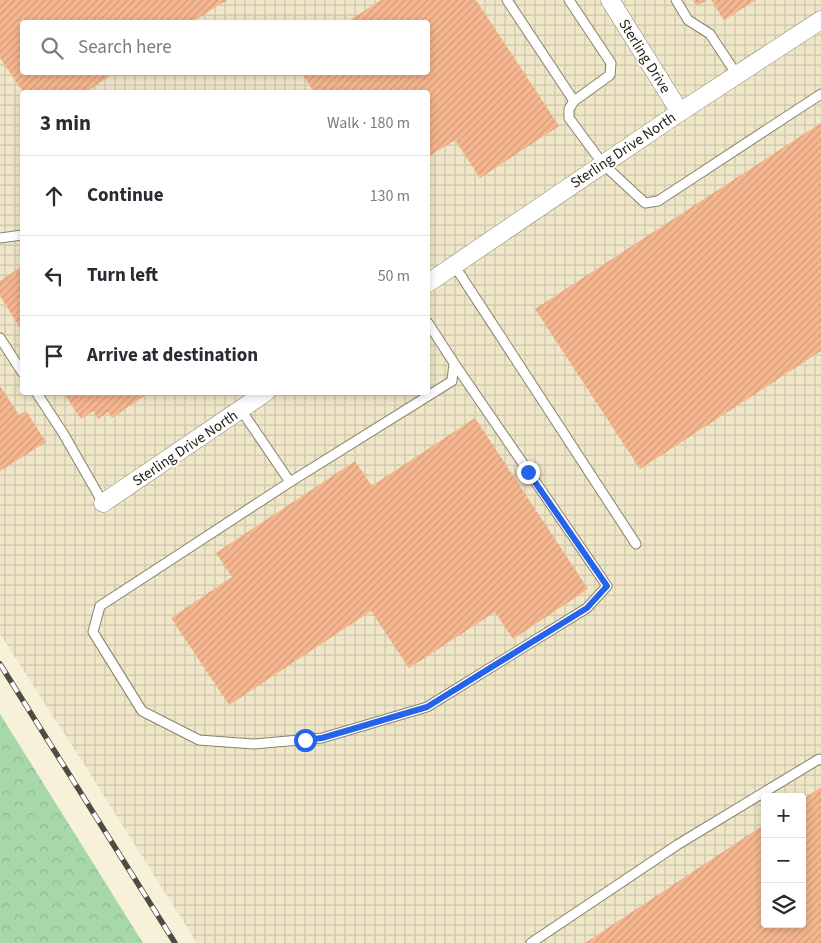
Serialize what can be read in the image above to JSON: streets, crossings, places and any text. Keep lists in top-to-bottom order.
{
  "streets": {
    "street": ["Sterling Drive", "Sterling Drive North"]
  },
  "crossings": [
    ["Sterling Drive", "Sterling Drive North"]
  ],
  "page": {
    "search": "Search here",
    "heading": ["3 min", "Walk · 180 m"],
    "list": [
      ["Continue", "130 m"],
      ["Turn left", "50 m"],
      "Arrive at destination"
    ],
    "map_buttons": ["+", "−"]
  }
}
